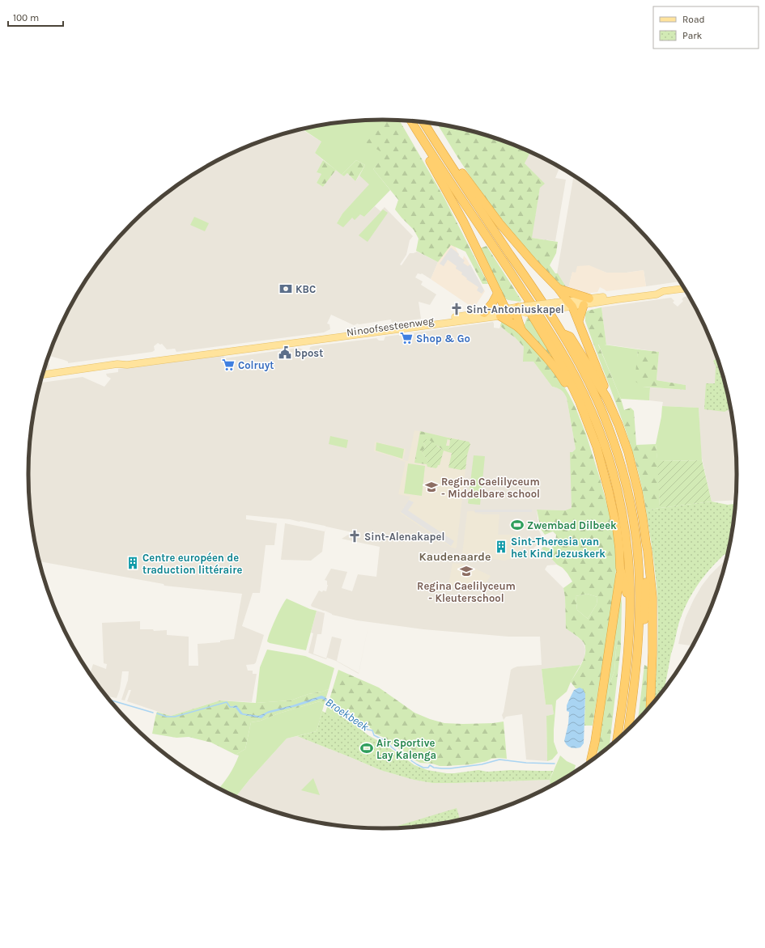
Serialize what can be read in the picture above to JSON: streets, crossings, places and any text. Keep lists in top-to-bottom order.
{
  "streets": {
    "main road": ["Ninoofsesteenweg"]
  },
  "districts": ["Kaudenaarde"],
  "water": ["Broekbeek"],
  "places": {
    "bank": ["KBC"],
    "church": ["Sint-Antoniuskapel", "Sint-Alenakapel"],
    "supermarket": ["Shop & Go", "Colruyt"],
    "public building": ["bpost"],
    "school or university": ["Regina Caelilyceum - Middelbare school", "Regina Caelilyceum - Kleuterschool"],
    "sports": ["Zwembad Dilbeek", "Air Sportive Lay Kalenga"],
    "building": ["Sint-Theresia van het Kind Jezuskerk", "Centre européen de traduction littéraire"]
  },
  "legend": ["Road", "Park"],
  "scale_bar": "100 m"
}
